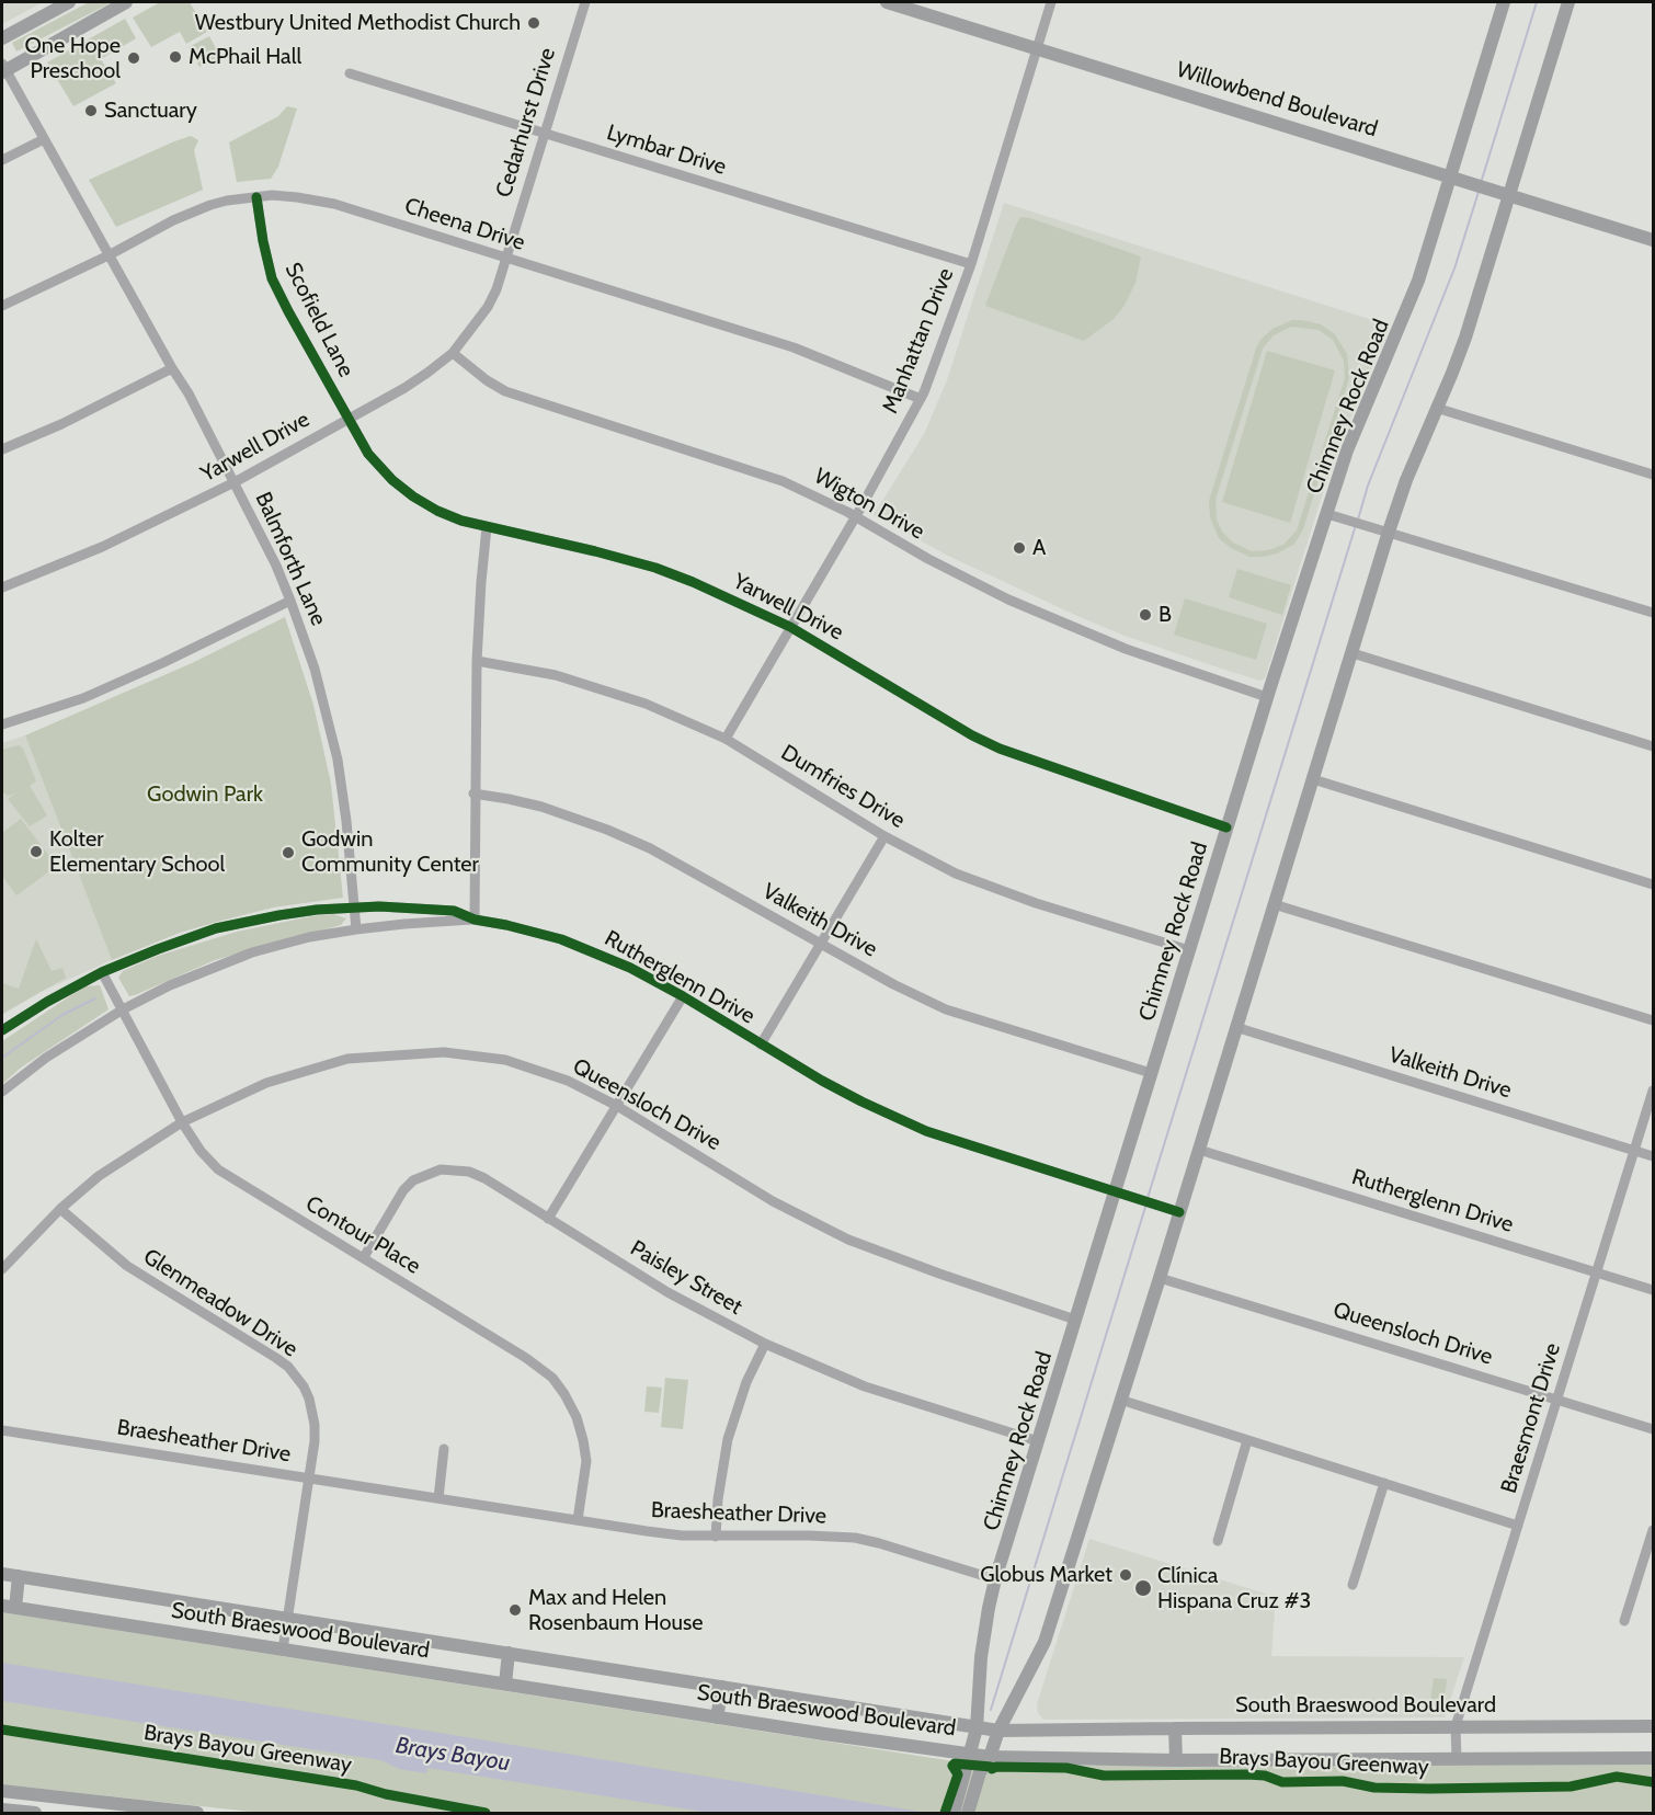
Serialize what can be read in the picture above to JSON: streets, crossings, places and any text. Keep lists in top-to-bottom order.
{
  "streets": {
    "main road": ["Willowbend Boulevard", "Chimney Rock Road", "South Braeswood Boulevard"],
    "street": [
      "Cedarhurst Drive",
      "Lymbar Drive",
      "Cheena Drive",
      "Scofield Lane",
      "Manhattan Drive",
      "Yarwell Drive",
      "Wigton Drive",
      "Balmforth Lane",
      "Dumfries Drive",
      "Valkeith Drive",
      "Rutherglenn Drive",
      "Queensloch Drive",
      "Contour Place",
      "Paisley Street",
      "Glenmeadow Drive",
      "Braesmont Drive",
      "Braesheather Drive"
    ],
    "cycle path": ["Brays Bayou Greenway"]
  },
  "crossings": [
    ["Willowbend Boulevard", "Manhattan Drive"],
    ["Willowbend Boulevard", "Chimney Rock Road"],
    ["Cedarhurst Drive", "Lymbar Drive"],
    ["Cedarhurst Drive", "Cheena Drive"],
    ["Cedarhurst Drive", "Scofield Lane"],
    ["Cedarhurst Drive", "Yarwell Drive"],
    ["Cedarhurst Drive", "Wigton Drive"],
    ["Lymbar Drive", "Manhattan Drive"],
    ["Cheena Drive", "Scofield Lane"],
    ["Cheena Drive", "Manhattan Drive"],
    ["Cheena Drive", "Balmforth Lane"],
    ["Scofield Lane", "Yarwell Drive"],
    ["Manhattan Drive", "Yarwell Drive"],
    ["Manhattan Drive", "Wigton Drive"],
    ["Manhattan Drive", "Dumfries Drive"],
    ["Chimney Rock Road", "Yarwell Drive"],
    ["Chimney Rock Road", "Wigton Drive"],
    ["Chimney Rock Road", "Dumfries Drive"],
    ["Chimney Rock Road", "Valkeith Drive"],
    ["Chimney Rock Road", "Rutherglenn Drive"],
    ["Chimney Rock Road", "Queensloch Drive"],
    ["Chimney Rock Road", "Paisley Street"],
    ["Chimney Rock Road", "Braesheather Drive"],
    ["Chimney Rock Road", "South Braeswood Boulevard"],
    ["Yarwell Drive", "Balmforth Lane"],
    ["Balmforth Lane", "Rutherglenn Drive"],
    ["Valkeith Drive", "Braesmont Drive"],
    ["Rutherglenn Drive", "Contour Place"],
    ["Rutherglenn Drive", "Braesmont Drive"],
    ["Queensloch Drive", "Contour Place"],
    ["Queensloch Drive", "Braesmont Drive"],
    ["Contour Place", "Paisley Street"],
    ["Contour Place", "Braesheather Drive"],
    ["Glenmeadow Drive", "Braesheather Drive"],
    ["Glenmeadow Drive", "South Braeswood Boulevard"],
    ["Braesmont Drive", "South Braeswood Boulevard"]
  ],
  "water": ["Brays Bayou"],
  "parks": ["Godwin Park"],
  "places": [
    "Westbury United Methodist Church",
    "McPhail Hall",
    "One Hope Preschool",
    "Sanctuary",
    "A",
    "B",
    "Kolter Elementary School",
    "Godwin Community Center",
    "Globus Market",
    "Clínica Hispana Cruz #3",
    "Max and Helen Rosenbaum House"
  ]
}
